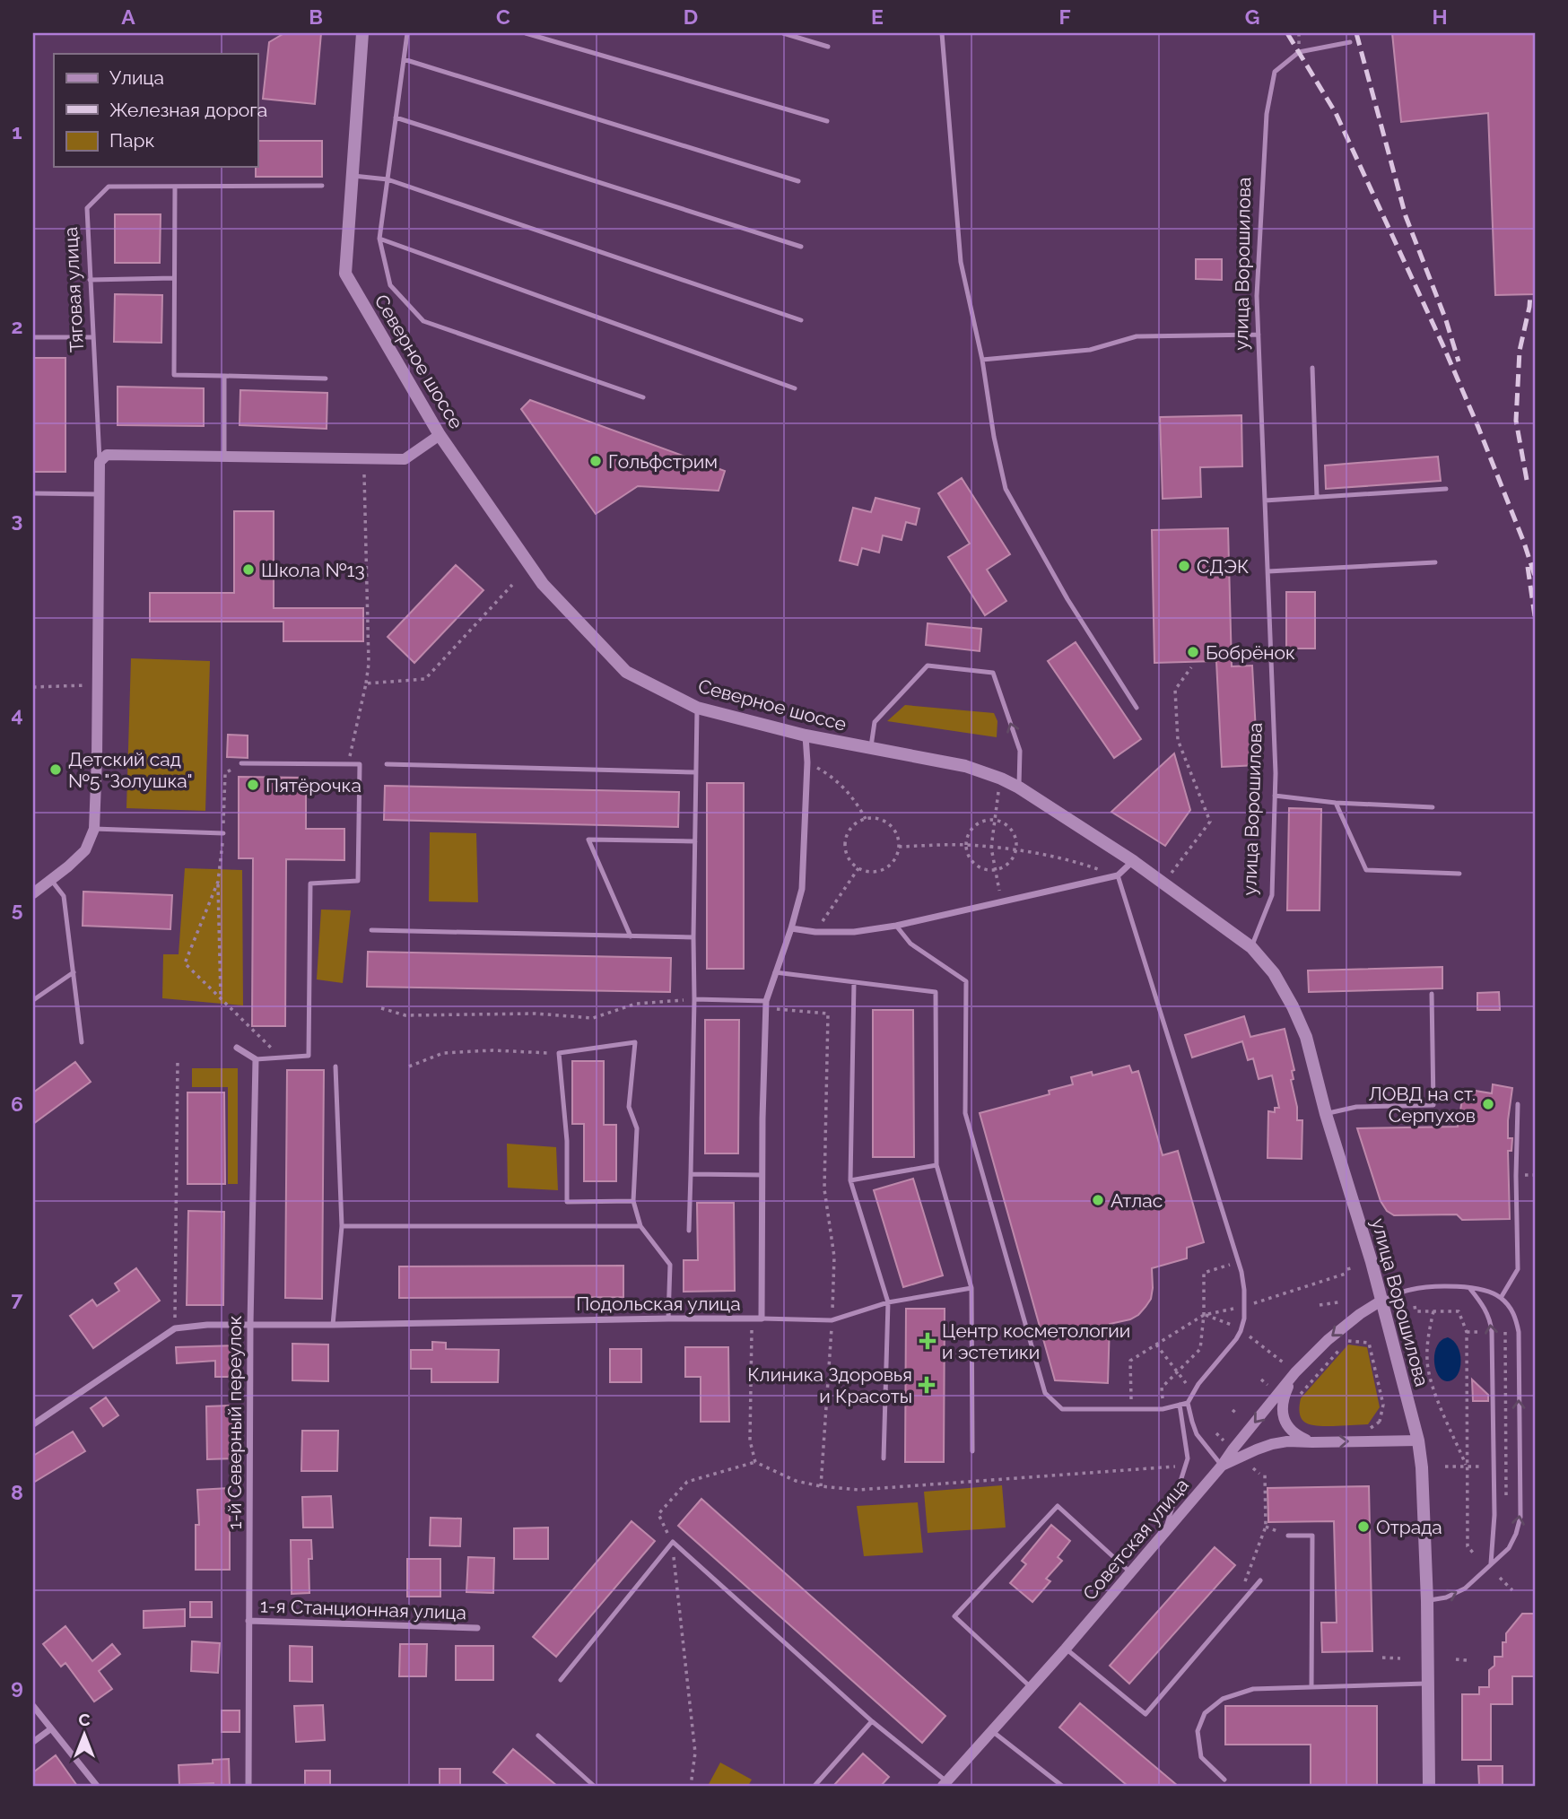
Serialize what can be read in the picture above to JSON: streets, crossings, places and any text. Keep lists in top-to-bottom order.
{
  "streets": {
    "main road": ["улица Ворошилова", "Северное шоссе"],
    "street": [
      "Тяговая улица",
      "Подольская улица",
      "1-й Северный переулок",
      "Советская улица",
      "1-я Станционная улица"
    ]
  },
  "crossings": [
    ["улица Ворошилова", "Северное шоссе"],
    ["улица Ворошилова", "Советская улица"],
    ["Северное шоссе", "Подольская улица"],
    ["Подольская улица", "1-й Северный переулок"],
    ["1-й Северный переулок", "1-я Станционная улица"]
  ],
  "places": {
    "other": [
      "Гольфстрим",
      "СДЭК",
      "Школа №13",
      "Бобрёнок",
      "Детский сад №5 \"Золушка\"",
      "Пятёрочка",
      "ЛОВД на ст. Серпухов",
      "Атлас",
      "Отрада"
    ],
    "health": ["Центр косметологии и эстетики", "Клиника Здоровья и Красоты"]
  },
  "legend": ["Улица", "Железная дорога", "Парк"],
  "north": "top",
  "grid": {
    "columns": [
      "A",
      "B",
      "C",
      "D",
      "E",
      "F",
      "G",
      "H"
    ],
    "rows": [
      "1",
      "2",
      "3",
      "4",
      "5",
      "6",
      "7",
      "8",
      "9"
    ]
  }
}
